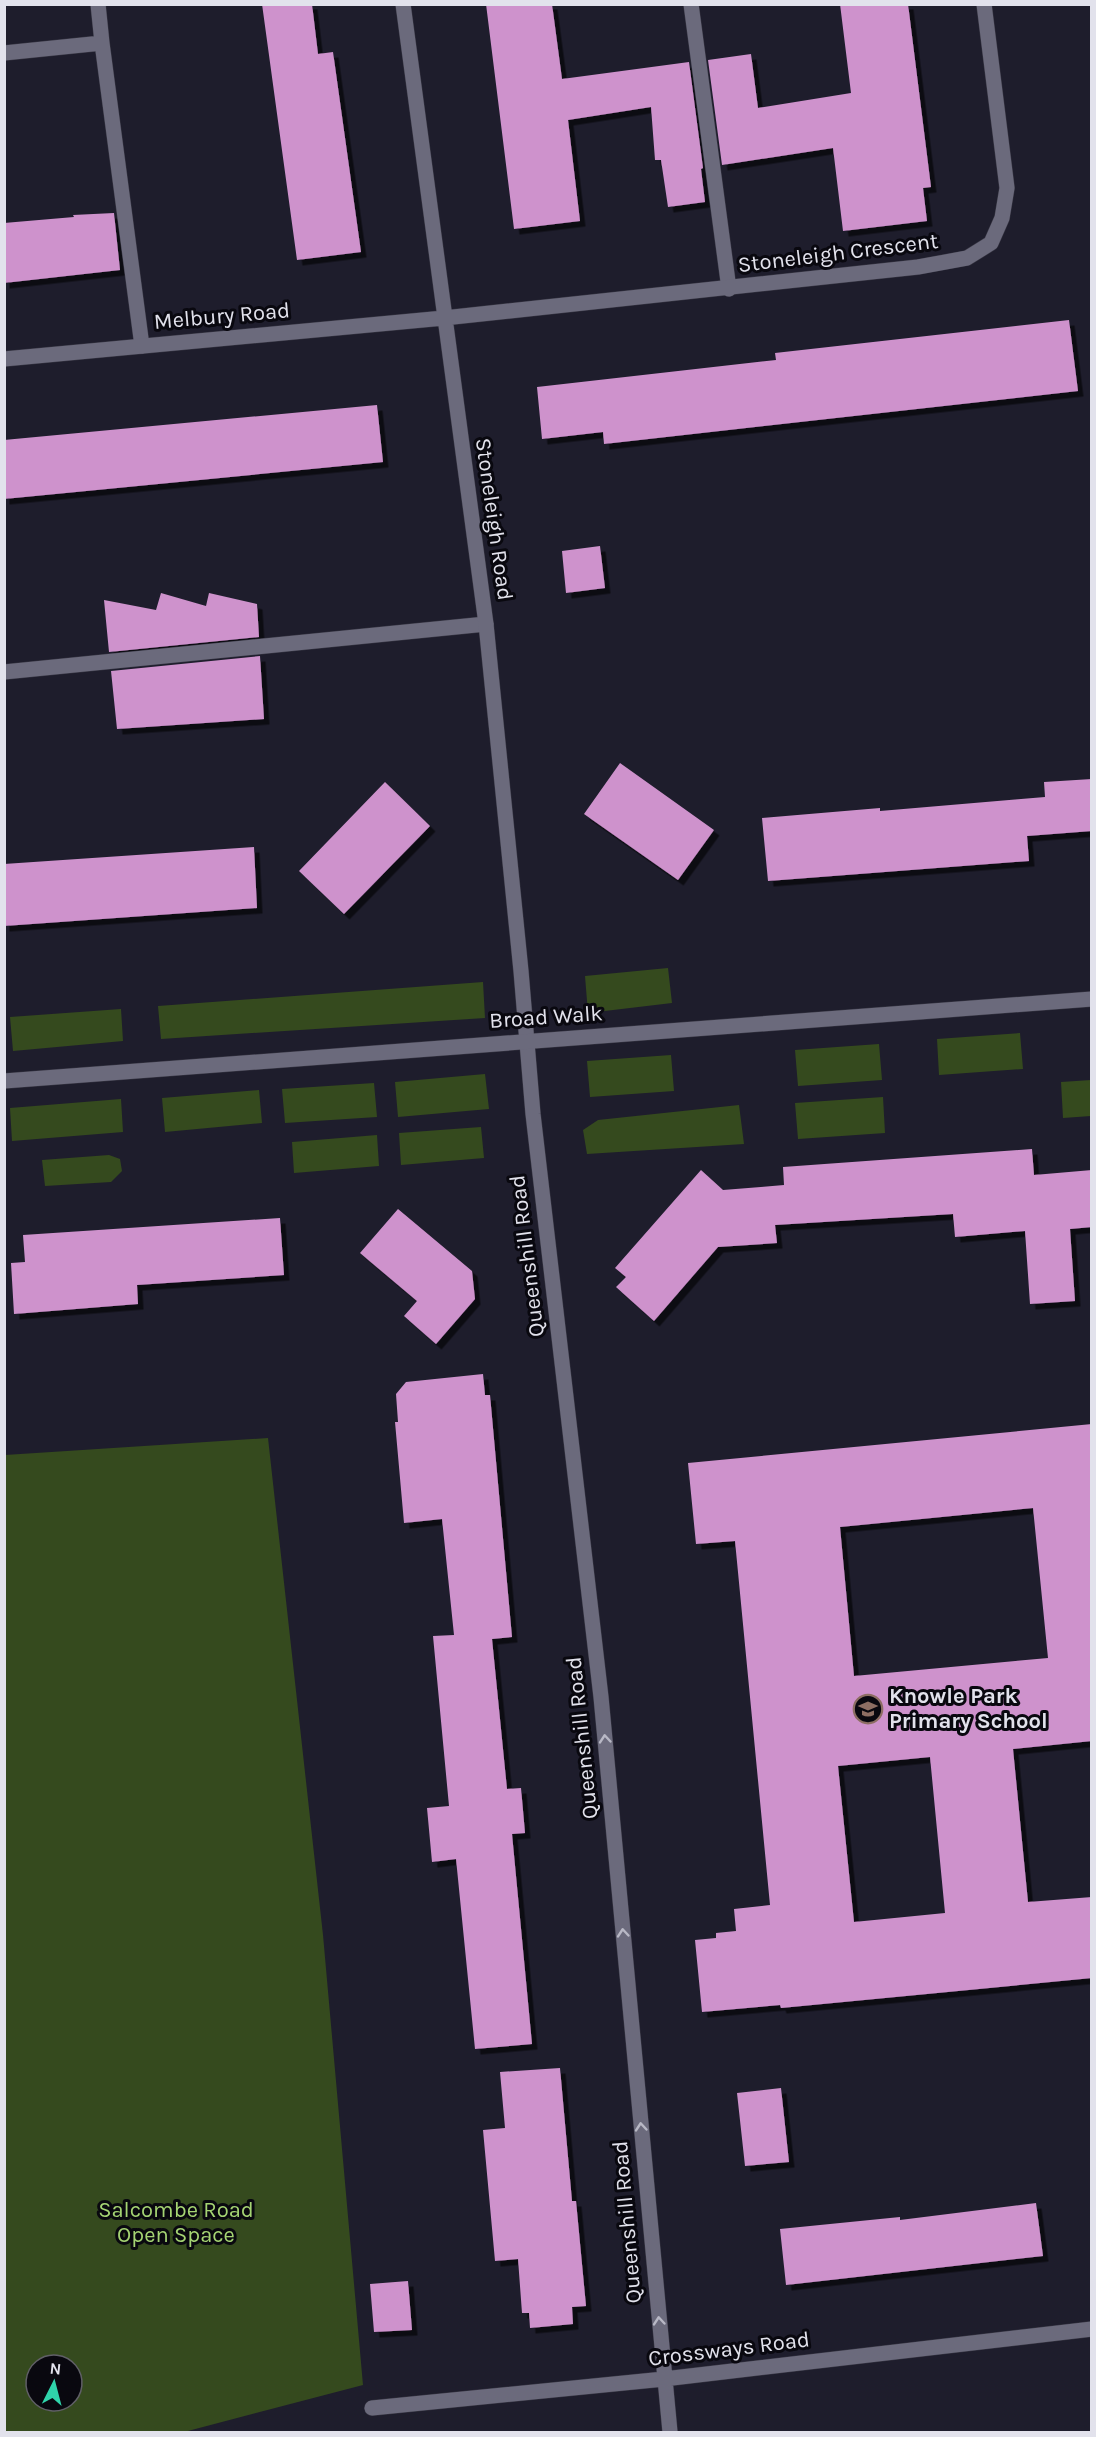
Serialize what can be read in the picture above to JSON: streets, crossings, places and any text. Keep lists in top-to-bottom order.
{
  "streets": {
    "street": [
      "Stoneleigh Crescent",
      "Melbury Road",
      "Stoneleigh Road",
      "Broad Walk",
      "Queenshill Road",
      "Crossways Road"
    ]
  },
  "crossings": [
    ["Stoneleigh Crescent", "Melbury Road"],
    ["Stoneleigh Crescent", "Stoneleigh Road"],
    ["Melbury Road", "Stoneleigh Road"],
    ["Stoneleigh Road", "Broad Walk"],
    ["Stoneleigh Road", "Queenshill Road"],
    ["Broad Walk", "Queenshill Road"],
    ["Queenshill Road", "Crossways Road"]
  ],
  "one_way": ["Queenshill Road"],
  "parks": ["Salcombe Road Open Space"],
  "places": {
    "school or university": ["Knowle Park Primary School"]
  },
  "north": "top"
}
